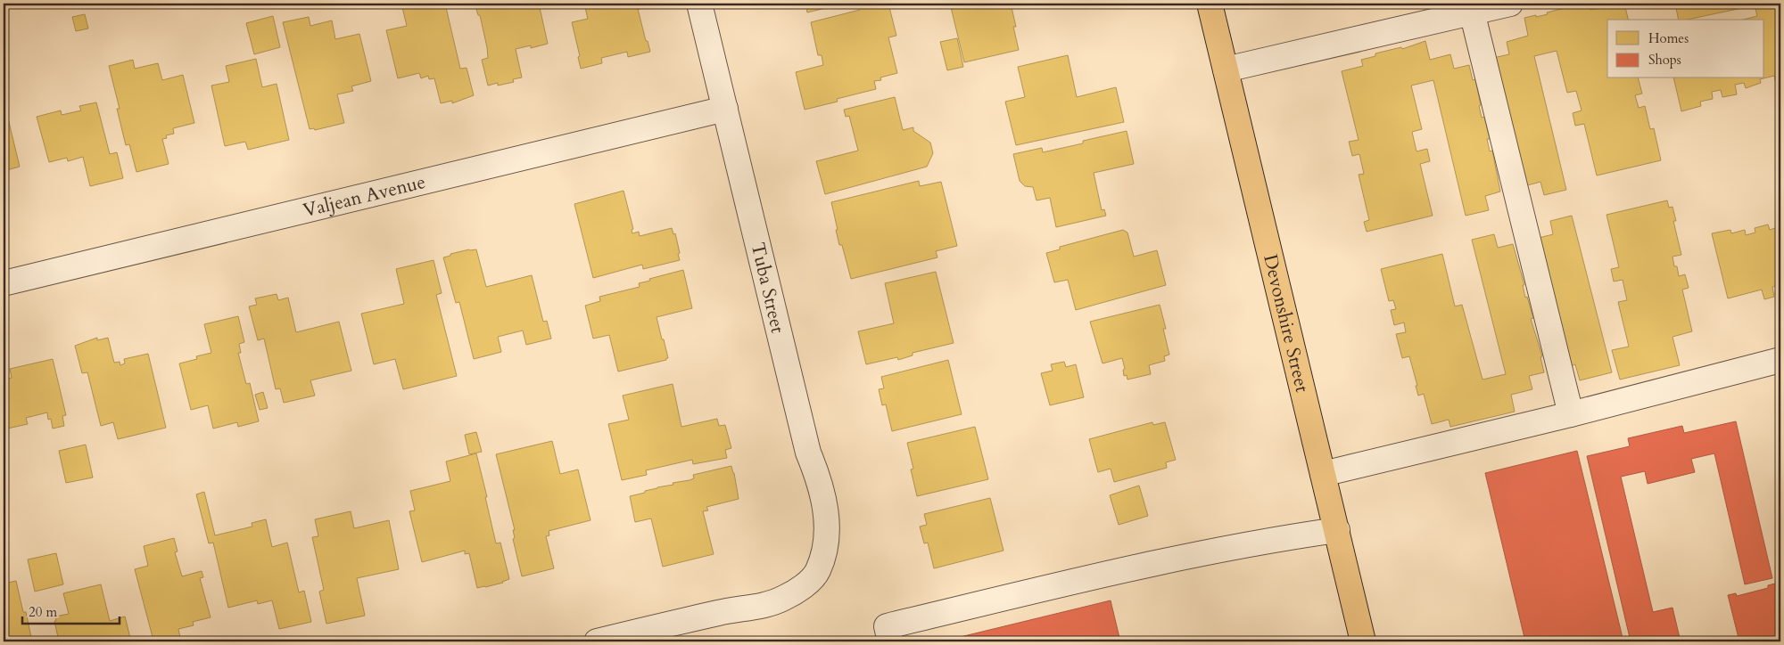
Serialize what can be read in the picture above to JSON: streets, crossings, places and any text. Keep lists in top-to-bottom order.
{
  "streets": {
    "main road": ["Devonshire Street"],
    "street": ["Valjean Avenue", "Tuba Street"]
  },
  "crossings": [
    ["Valjean Avenue", "Tuba Street"]
  ],
  "legend": ["Homes", "Shops"],
  "scale_bar": "20 m"
}
